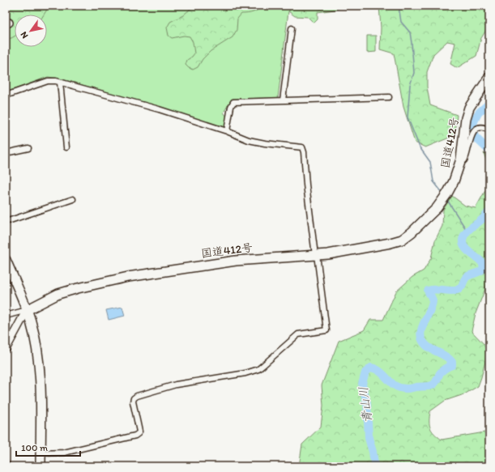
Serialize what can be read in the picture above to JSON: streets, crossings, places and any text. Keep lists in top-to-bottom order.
{
  "streets": {
    "highway": ["国道412号"]
  },
  "water": ["青山川"],
  "scale_bar": "100 m",
  "north": "bottom left"
}
